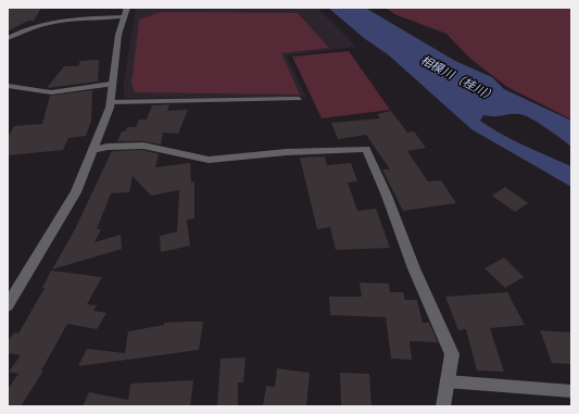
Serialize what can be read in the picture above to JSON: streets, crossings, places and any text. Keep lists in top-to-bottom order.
{
  "water": ["相模川（桂川）"]
}
